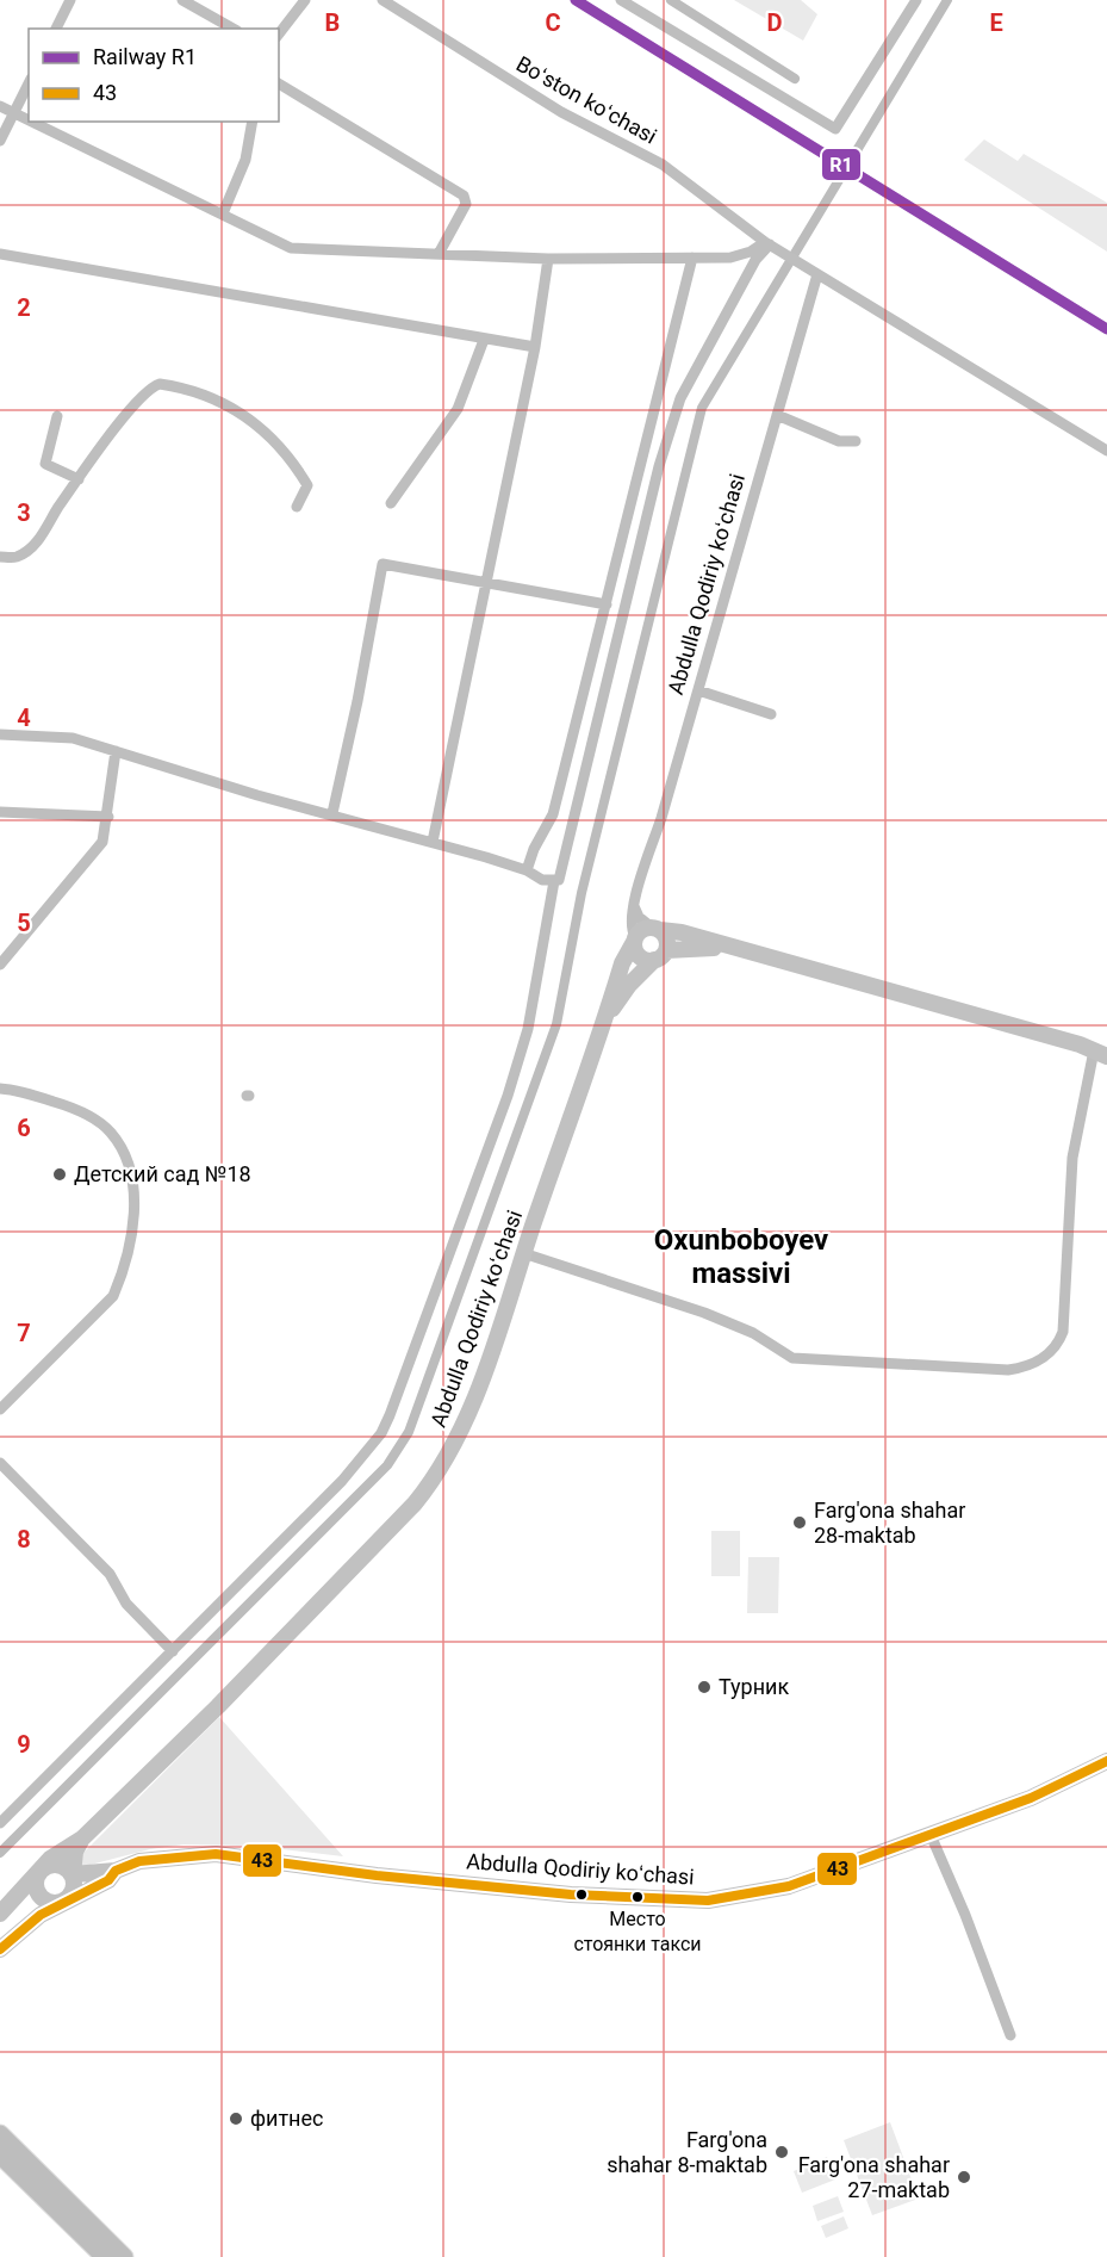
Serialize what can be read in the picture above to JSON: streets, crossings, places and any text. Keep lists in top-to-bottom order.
{
  "streets": {
    "street": ["Boʻston koʻchasi", "Abdulla Qodiriy koʻchasi"]
  },
  "crossings": [
    ["Boʻston koʻchasi", "Abdulla Qodiriy koʻchasi"]
  ],
  "districts": ["Oxunboboyev massivi"],
  "places": [
    "Детский сад №18",
    "Farg'ona shahar 28-maktab",
    "Турник",
    "Место стоянки такси",
    "фитнес",
    "Farg'ona shahar 8-maktab",
    "Farg'ona shahar 27-maktab"
  ],
  "lines": ["rail line R1", "transit line 43"],
  "legend": ["Railway R1", "43"],
  "grid": {
    "columns": [
      "B",
      "C",
      "D",
      "E"
    ],
    "rows": [
      "2",
      "3",
      "4",
      "5",
      "6",
      "7",
      "8",
      "9"
    ]
  }
}
